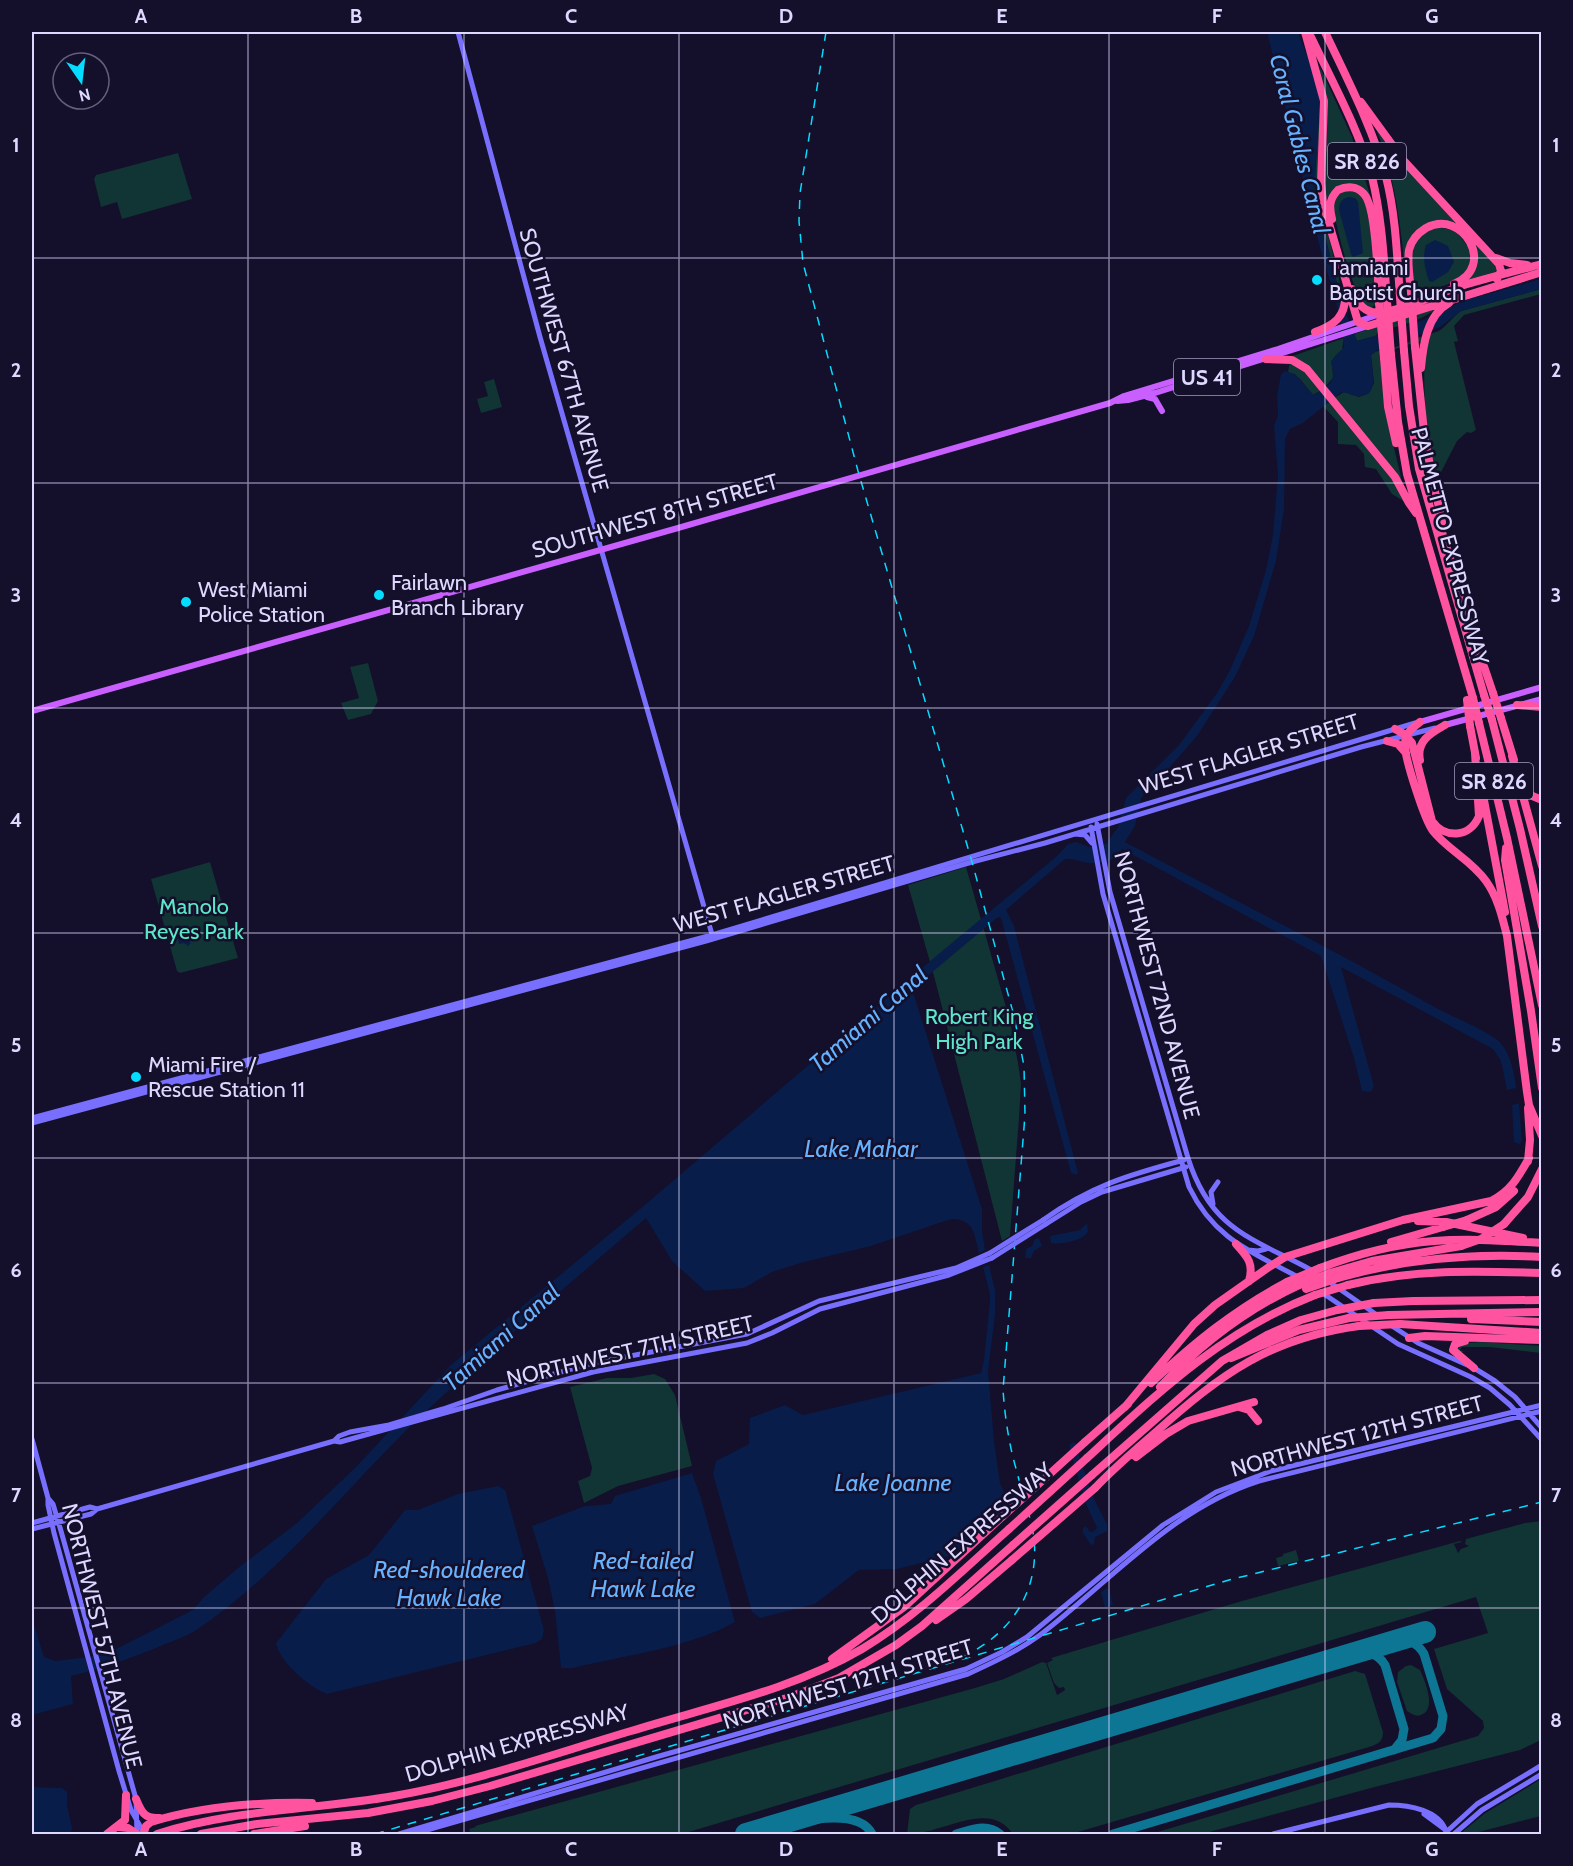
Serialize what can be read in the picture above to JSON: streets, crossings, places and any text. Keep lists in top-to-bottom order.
{
  "streets": {
    "highway": [
      "SR 826",
      "US 41",
      "SOUTHWEST 8TH STREET",
      "PALMETTO EXPRESSWAY",
      "DOLPHIN EXPRESSWAY"
    ],
    "main road": [
      "SOUTHWEST 67TH AVENUE",
      "WEST FLAGLER STREET",
      "NORTHWEST 72ND AVENUE",
      "NORTHWEST 7TH STREET",
      "NORTHWEST 12TH STREET",
      "NORTHWEST 57TH AVENUE"
    ]
  },
  "crossings": [
    ["SR 826", "PALMETTO EXPRESSWAY"],
    ["SOUTHWEST 67TH AVENUE", "SOUTHWEST 8TH STREET"],
    ["SOUTHWEST 67TH AVENUE", "WEST FLAGLER STREET"],
    ["WEST FLAGLER STREET", "NORTHWEST 72ND AVENUE"],
    ["NORTHWEST 72ND AVENUE", "NORTHWEST 7TH STREET"],
    ["NORTHWEST 72ND AVENUE", "NORTHWEST 12TH STREET"],
    ["NORTHWEST 7TH STREET", "NORTHWEST 57TH AVENUE"]
  ],
  "water": [
    "Coral Gables Canal",
    "Tamiami Canal",
    "Lake Mahar",
    "Lake Joanne",
    "Red-tailed Hawk Lake",
    "Red-shouldered Hawk Lake"
  ],
  "parks": ["Manolo Reyes Park", "Robert King High Park"],
  "places": [
    "Tamiami Baptist Church",
    "Fairlawn Branch Library",
    "West Miami Police Station",
    "Miami Fire / Rescue Station 11"
  ],
  "north": "bottom",
  "grid": {
    "columns": [
      "A",
      "B",
      "C",
      "D",
      "E",
      "F",
      "G"
    ],
    "rows": [
      "1",
      "2",
      "3",
      "4",
      "5",
      "6",
      "7",
      "8"
    ]
  }
}
